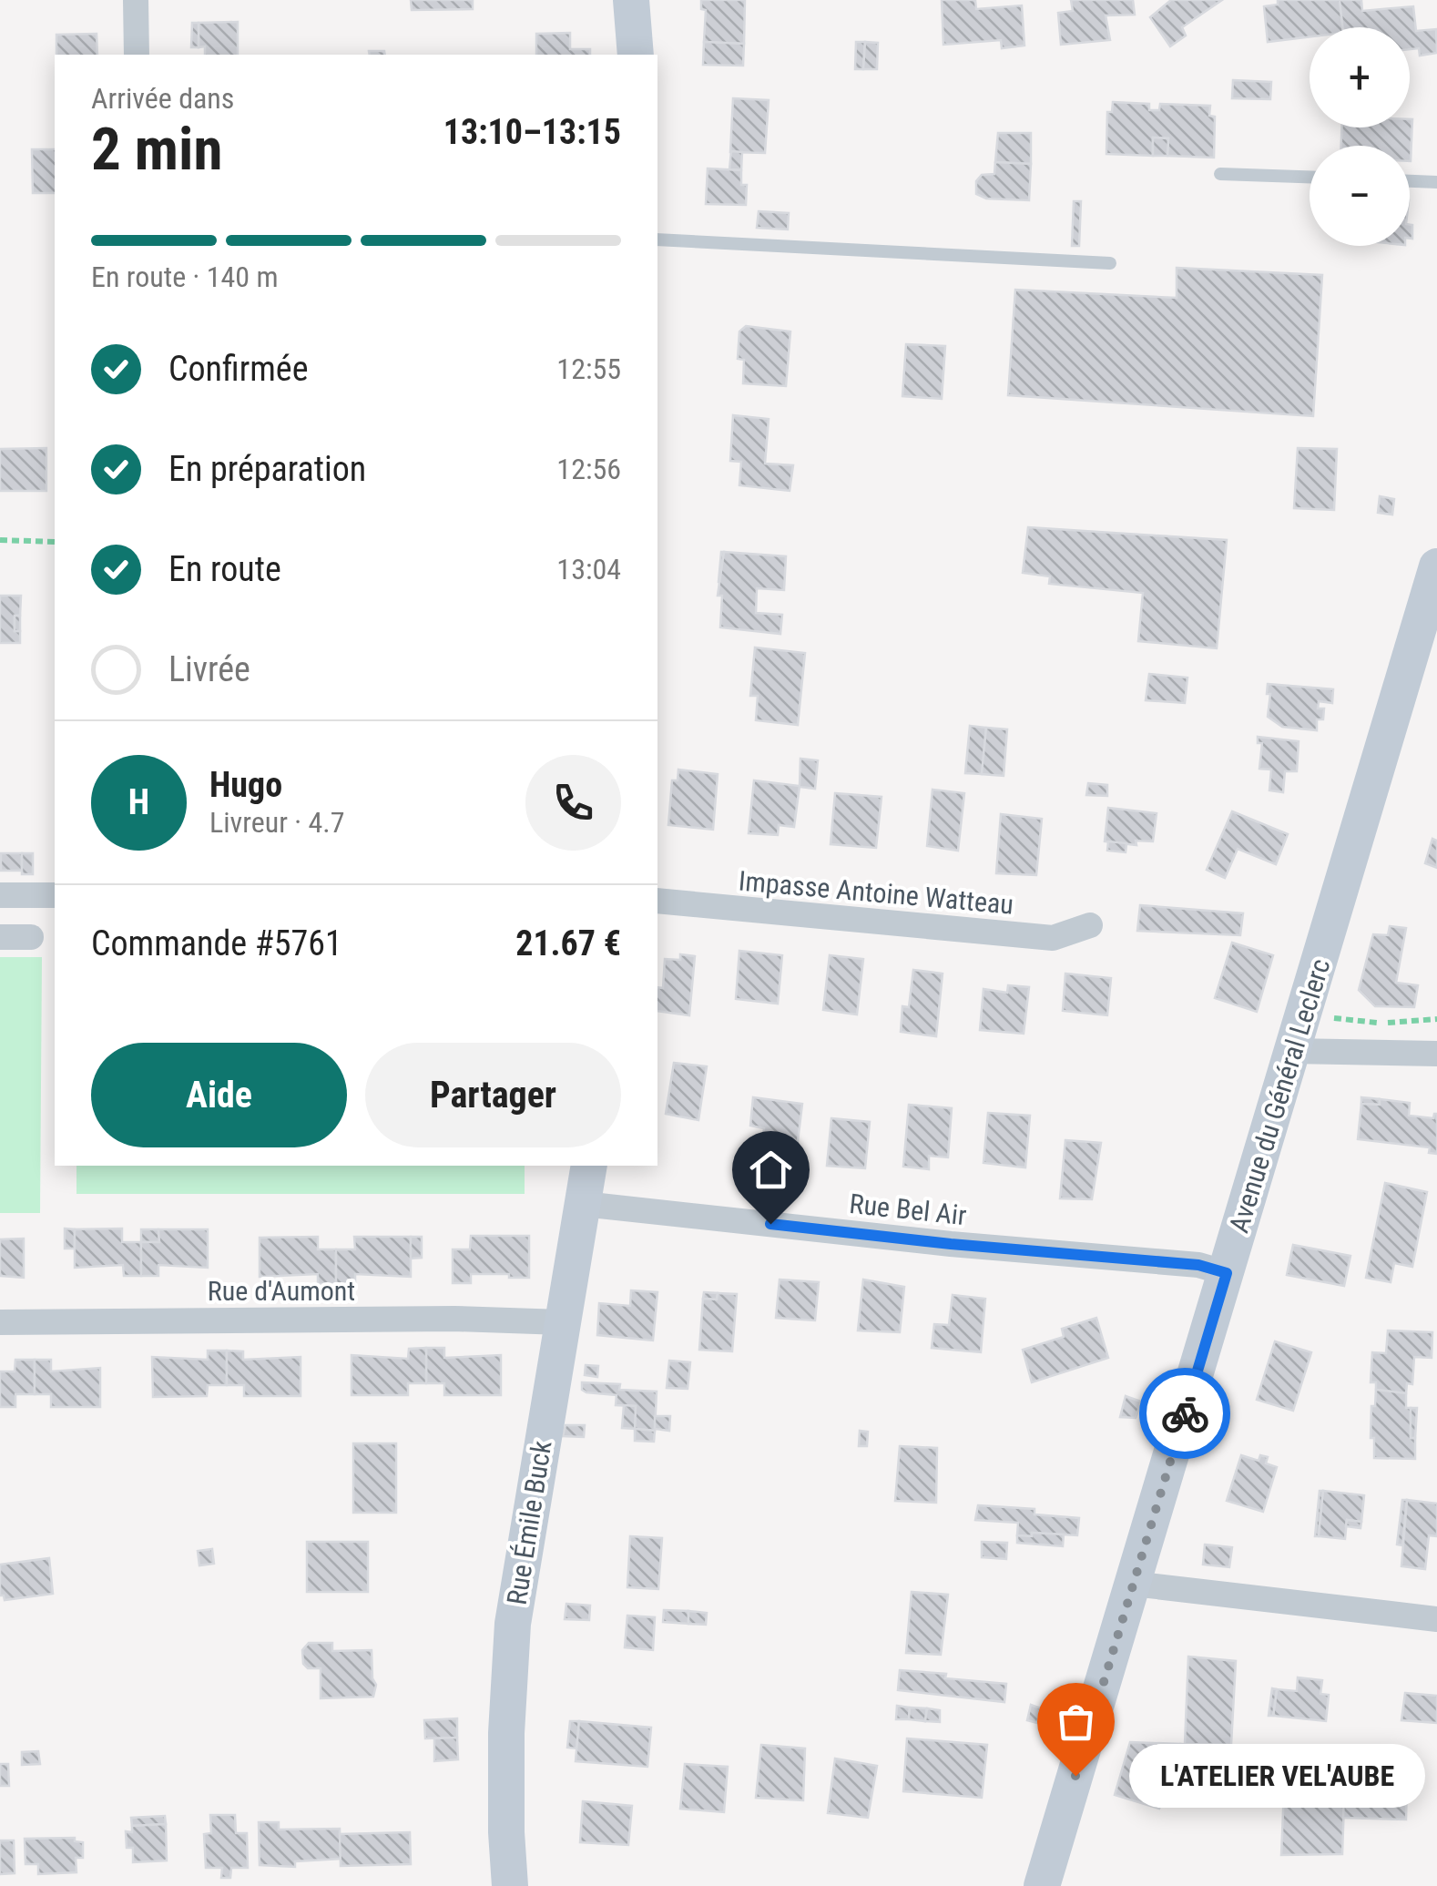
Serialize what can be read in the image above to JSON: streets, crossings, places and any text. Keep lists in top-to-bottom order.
{
  "streets": {
    "main road": ["Avenue du Général Leclerc", "Rue Émile Buck"],
    "street": ["Impasse Antoine Watteau", "Rue Bel Air", "Rue d'Aumont"]
  },
  "crossings": [
    ["Avenue du Général Leclerc", "Rue Bel Air"],
    ["Rue Bel Air", "Rue Émile Buck"],
    ["Rue d'Aumont", "Rue Émile Buck"]
  ],
  "places": ["L'ATELIER VEL'AUBE"],
  "page": {
    "map_buttons": ["+", "−"],
    "heading": ["2 min", "Arrivée dans", "13:10–13:15"],
    "panel": [
      "Hugo",
      "Livreur · 4.7",
      "Commande #5761",
      "21.67 €"
    ],
    "bar": "En route · 140 m",
    "list": [
      ["Confirmée", "12:55"],
      ["En préparation", "12:56"],
      ["En route", "13:04"],
      "Livrée"
    ],
    "round": "H",
    "buttons": ["Aide", "Partager"],
    "bubble": "L'ATELIER VEL'AUBE"
  }
}
